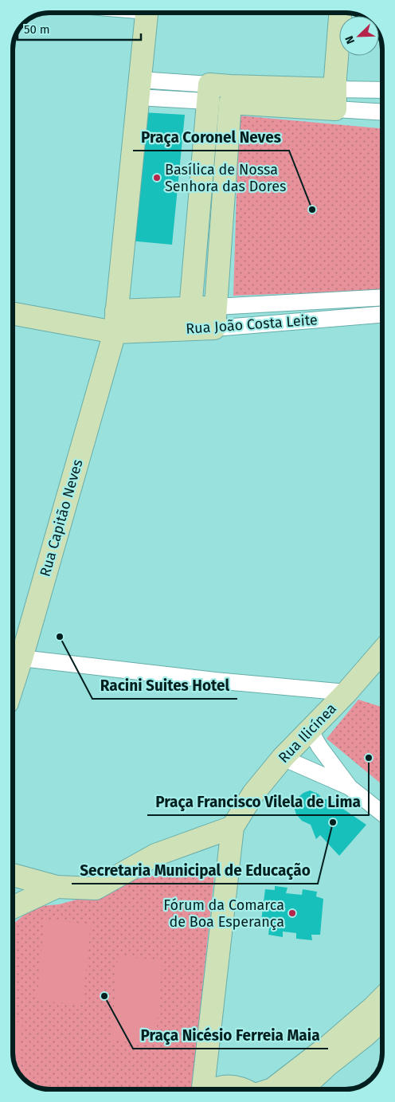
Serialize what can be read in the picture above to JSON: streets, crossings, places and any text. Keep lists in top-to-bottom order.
{
  "streets": {
    "street": ["Rua João Costa Leite", "Rua Capitão Neves", "Rua Ilicínea"]
  },
  "crossings": [
    ["Rua João Costa Leite", "Rua Capitão Neves"]
  ],
  "places": [
    "Basílica de Nossa Senhora das Dores",
    "Praça Coronel Neves",
    "Racini Suites Hotel",
    "Praça Francisco Vilela de Lima",
    "Secretaria Municipal de Educação",
    "Fórum da Comarca de Boa Esperança",
    "Praça Nicésio Ferreia Maia"
  ],
  "scale_bar": "50 m",
  "north": "bottom left"
}
